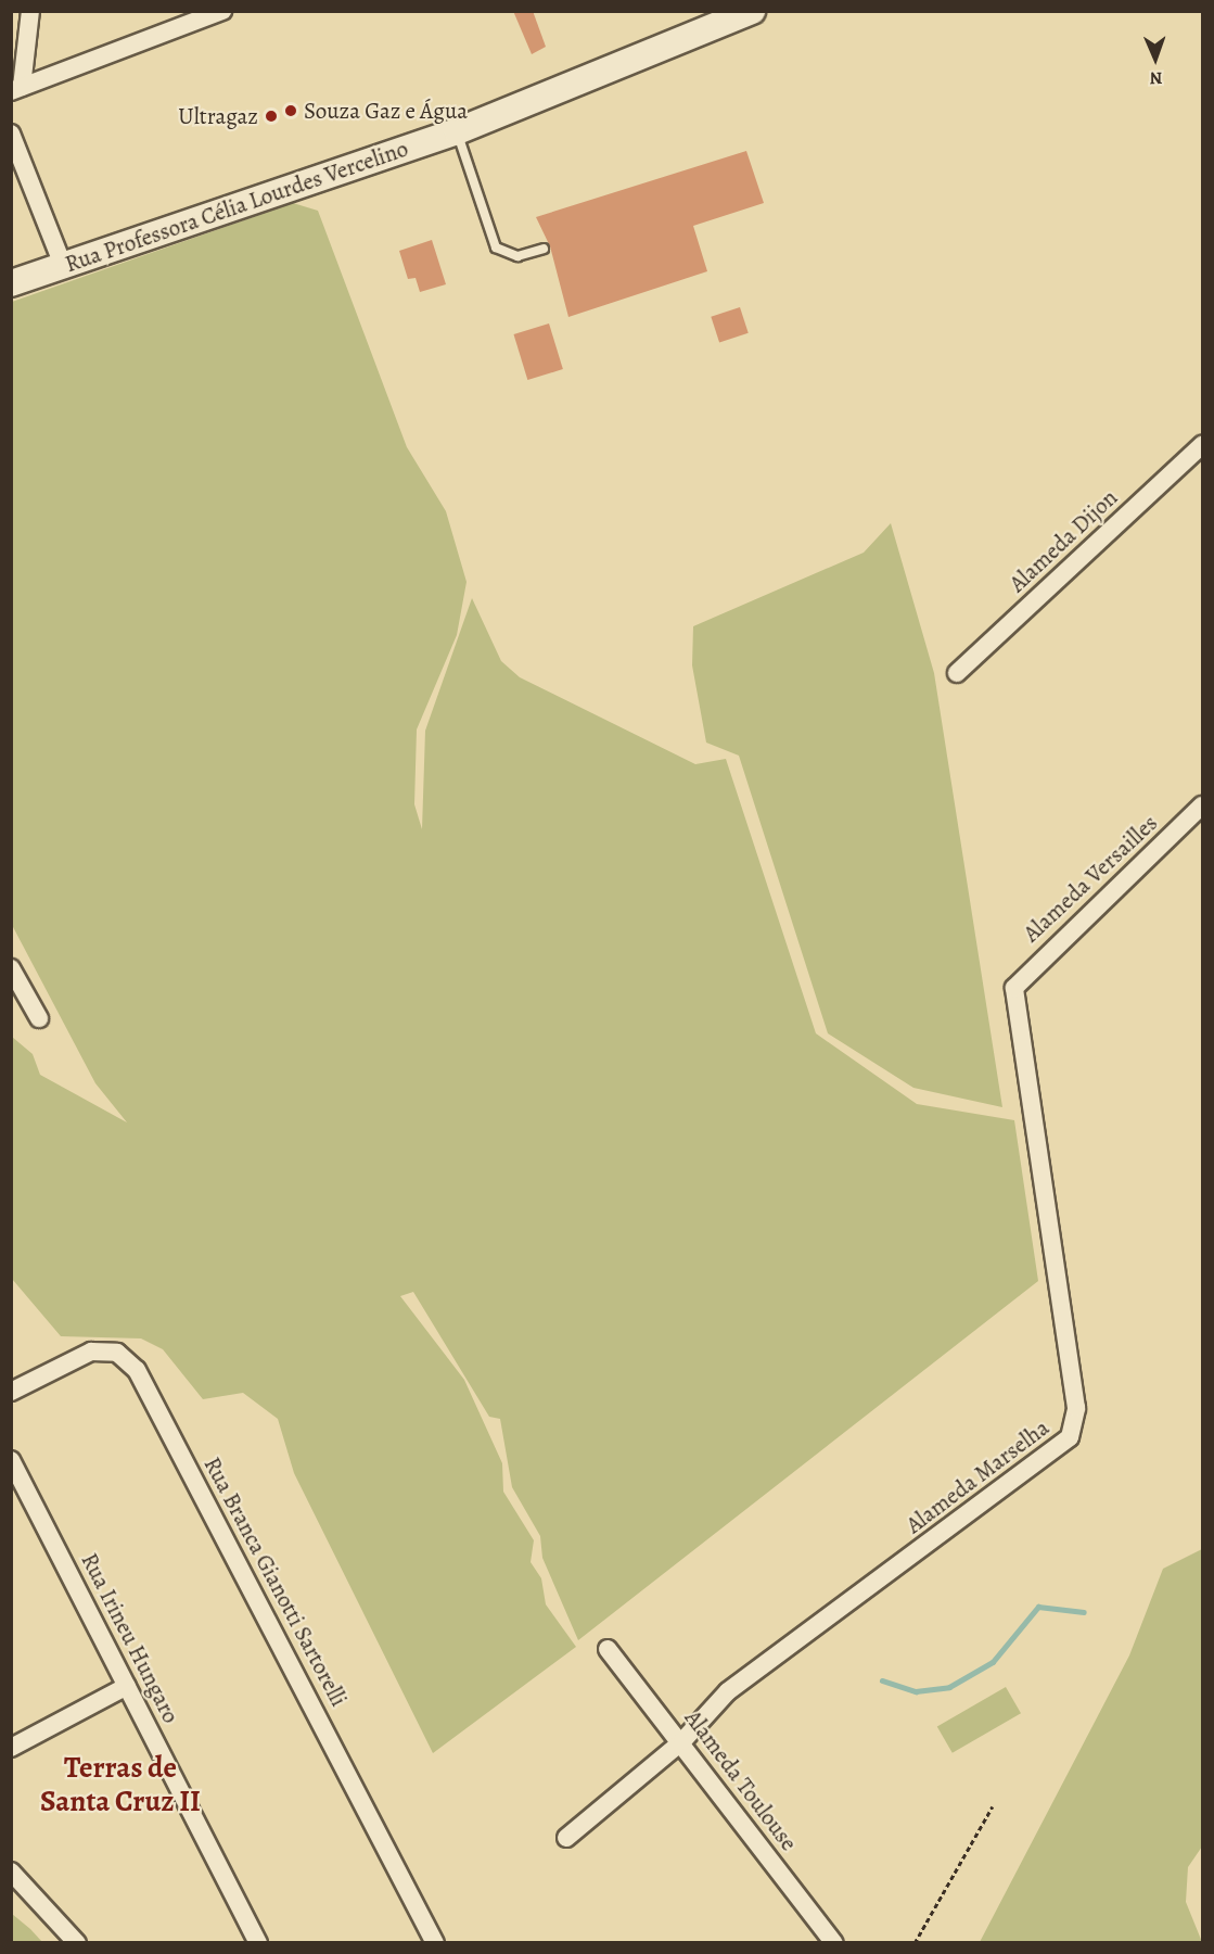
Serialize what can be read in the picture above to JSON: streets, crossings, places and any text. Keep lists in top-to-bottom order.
{
  "streets": {
    "main road": ["Rua Professora Célia Lourdes Vercelino"],
    "street": [
      "Alameda Dijon",
      "Alameda Versailles",
      "Alameda Marselha",
      "Rua Branca Gianotti Sartorelli",
      "Rua Irineu Hungaro",
      "Alameda Toulouse"
    ]
  },
  "crossings": [
    ["Alameda Versailles", "Alameda Marselha"],
    ["Alameda Marselha", "Alameda Toulouse"]
  ],
  "districts": ["Terras de Santa Cruz II"],
  "places": ["Souza Gaz e Água", "Ultragaz"],
  "north": "bottom"
}
